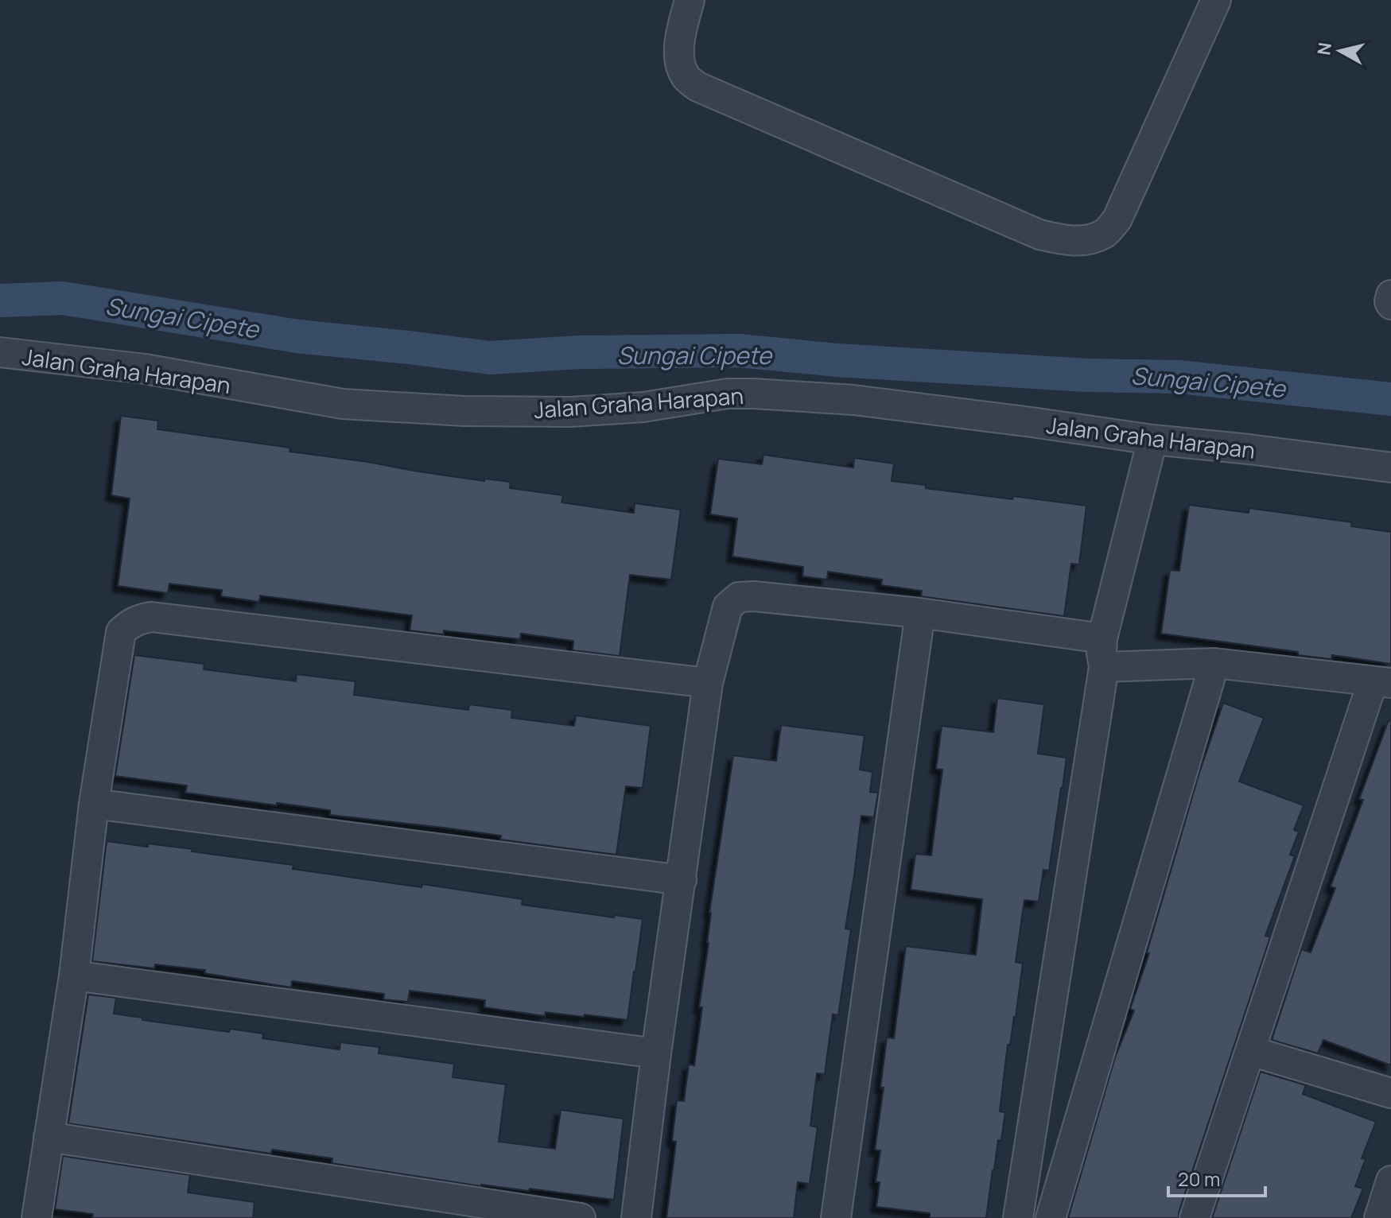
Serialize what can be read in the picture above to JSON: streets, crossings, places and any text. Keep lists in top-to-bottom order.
{
  "streets": {
    "street": ["Jalan Graha Harapan"]
  },
  "water": ["Sungai Cipete"],
  "scale_bar": "20 m",
  "north": "left"
}
